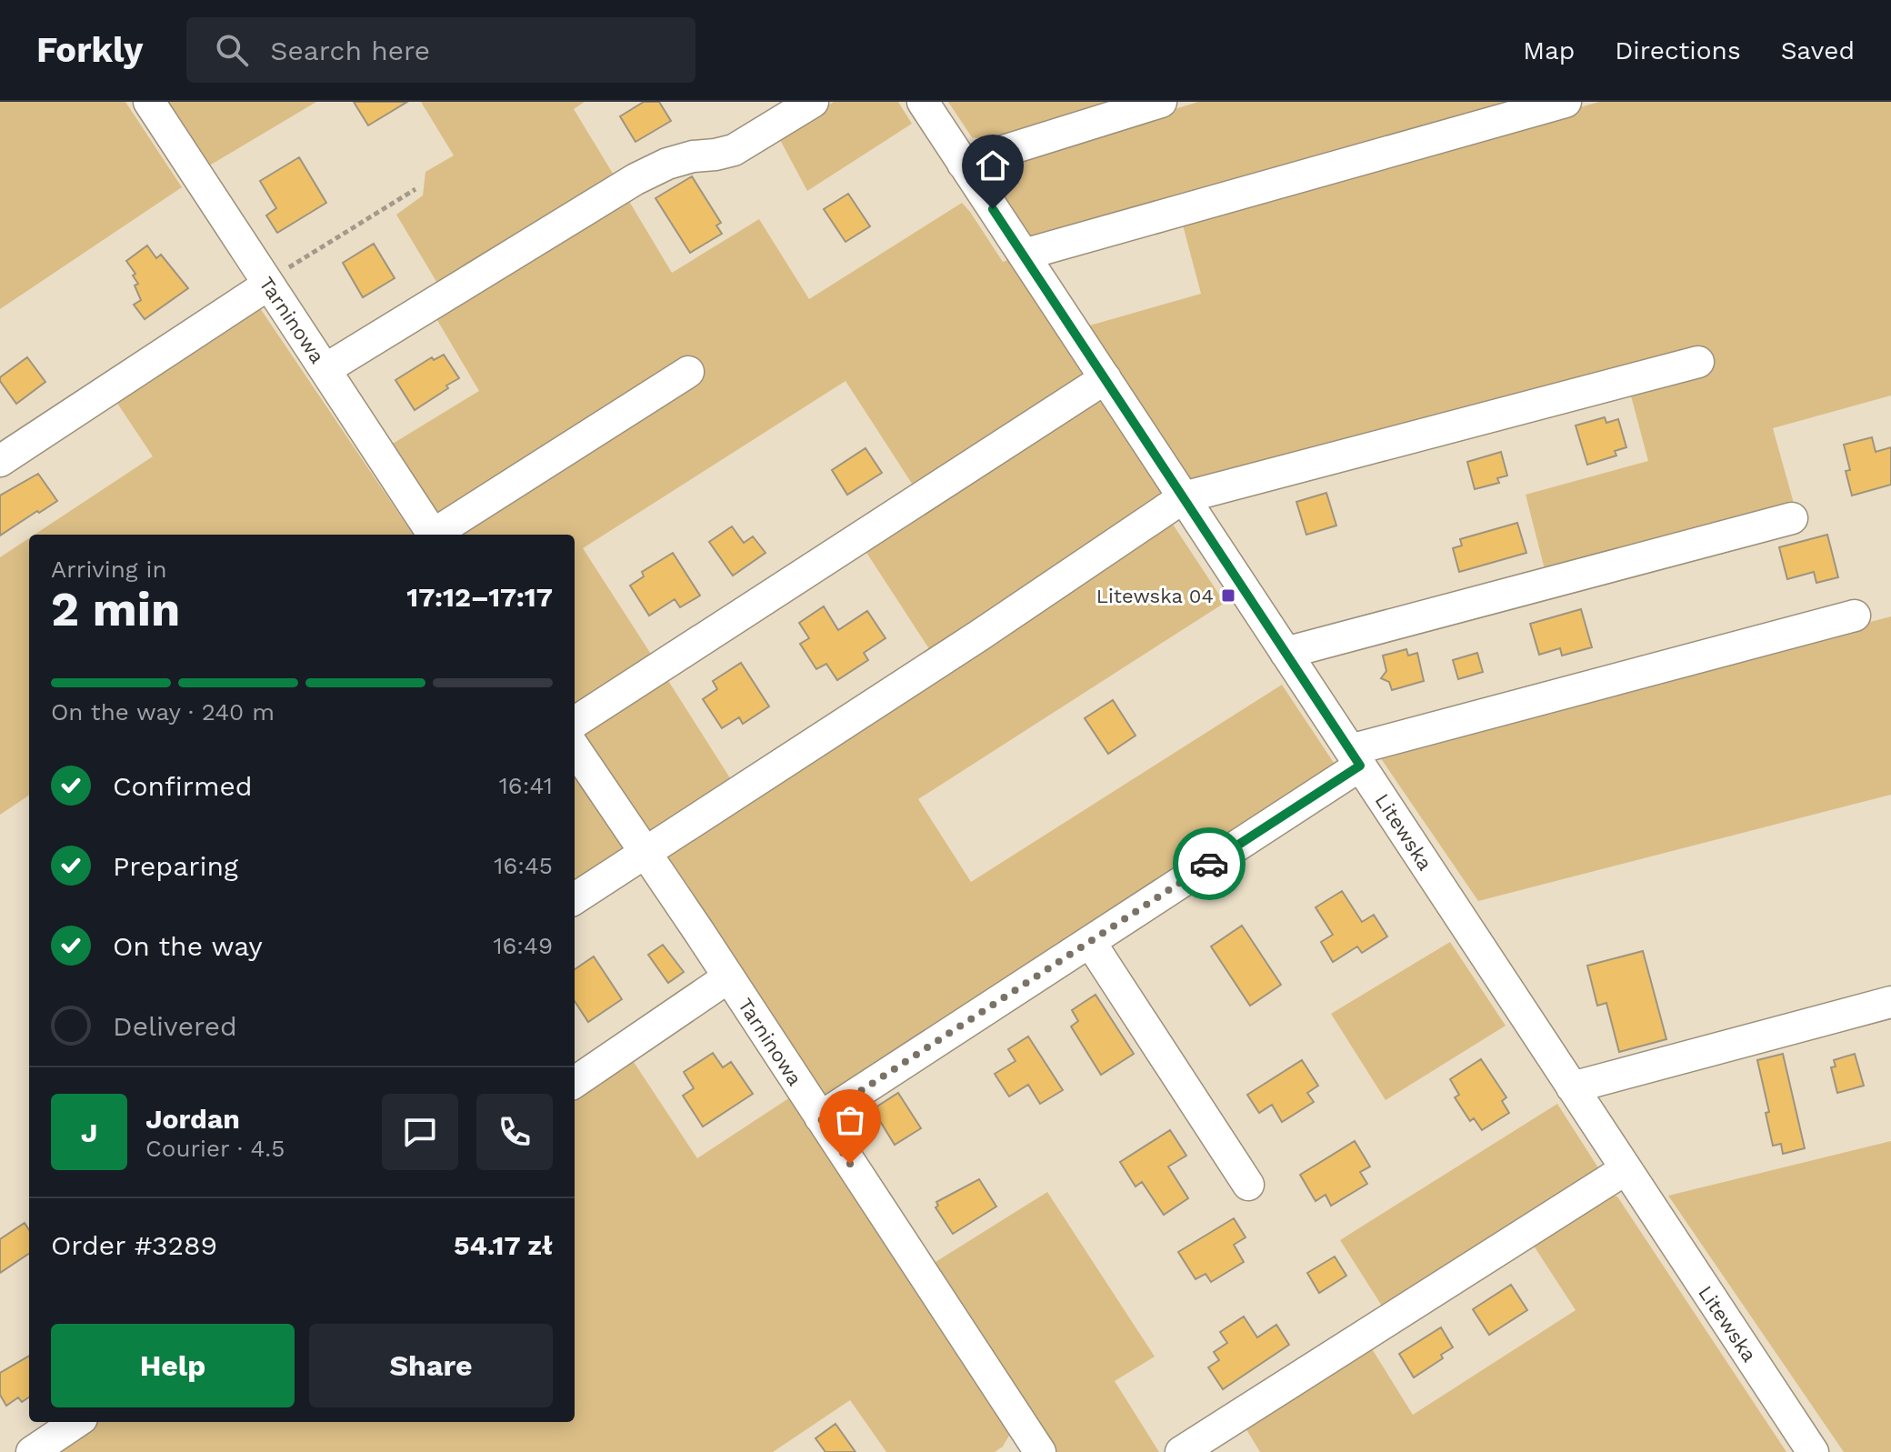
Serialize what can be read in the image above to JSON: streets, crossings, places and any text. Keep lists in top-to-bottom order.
{
  "streets": {
    "street": ["Tarninowa", "Litewska"]
  },
  "places": {
    "transit": ["Litewska 04"]
  },
  "page": {
    "header": "Forkly",
    "search": "Search here",
    "nav": ["Map", "Directions", "Saved"],
    "heading": ["2 min", "Arriving in", "17:12–17:17"],
    "panel": [
      "Jordan",
      "Courier · 4.5",
      "Order #3289",
      "54.17 zł"
    ],
    "bar": "On the way · 240 m",
    "list": [
      ["Confirmed", "16:41"],
      ["Preparing", "16:45"],
      ["On the way", "16:49"],
      "Delivered"
    ],
    "round": "J",
    "buttons": ["Help", "Share"]
  }
}
